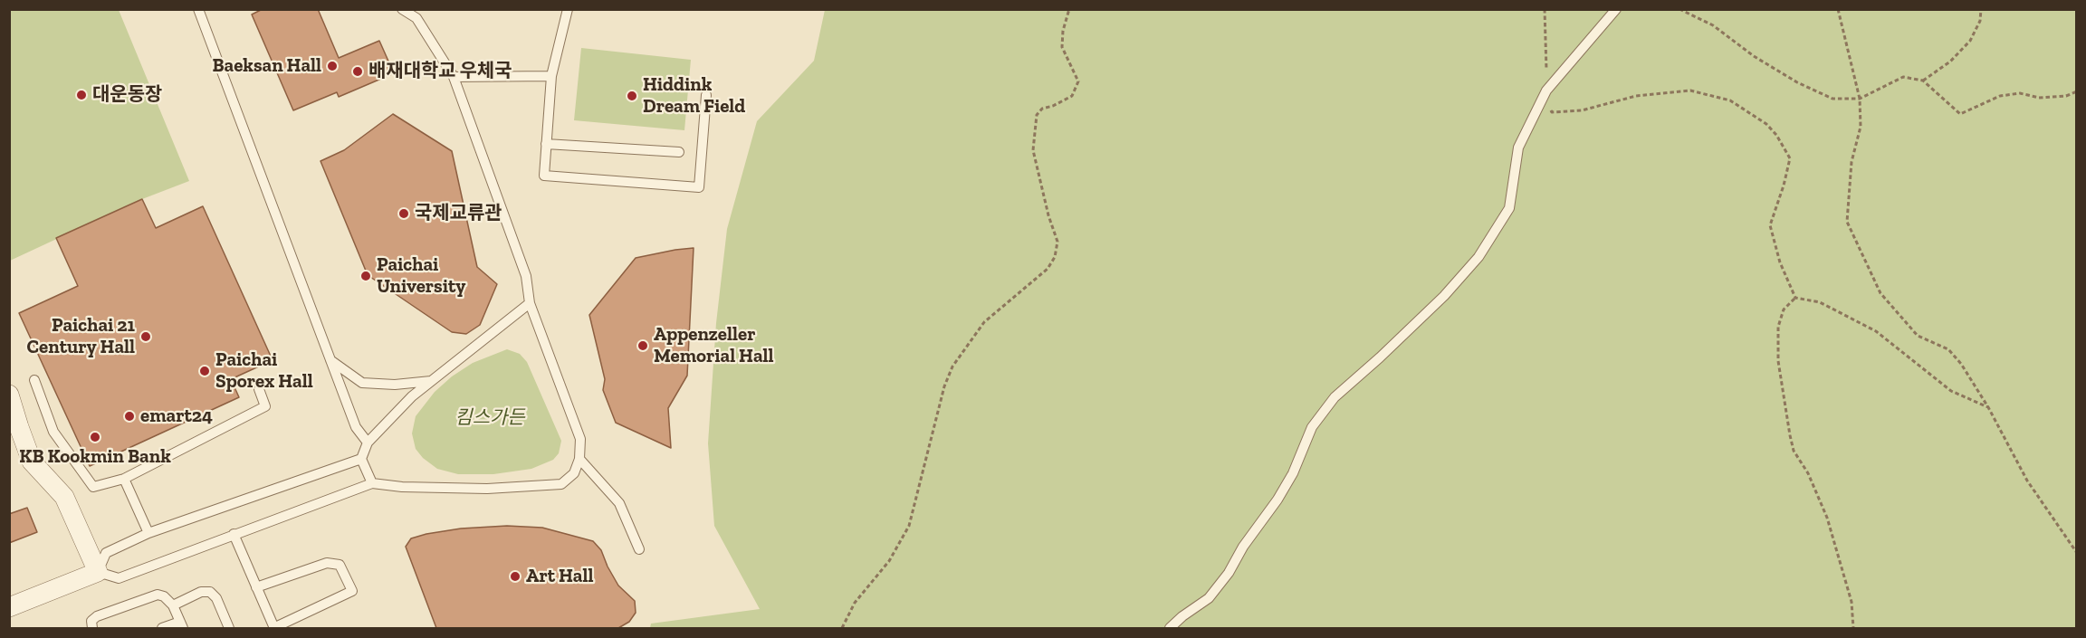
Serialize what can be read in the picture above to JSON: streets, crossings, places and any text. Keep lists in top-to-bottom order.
{
  "parks": ["킴스가든"],
  "places": [
    "Baeksan Hall",
    "배재대학교 우체국",
    "대운동장",
    "Hiddink Dream Field",
    "국제교류관",
    "Paichai University",
    "Paichai 21 Century Hall",
    "Appenzeller Memorial Hall",
    "Paichai Sporex Hall",
    "emart24",
    "KB Kookmin Bank",
    "Art Hall"
  ]
}
